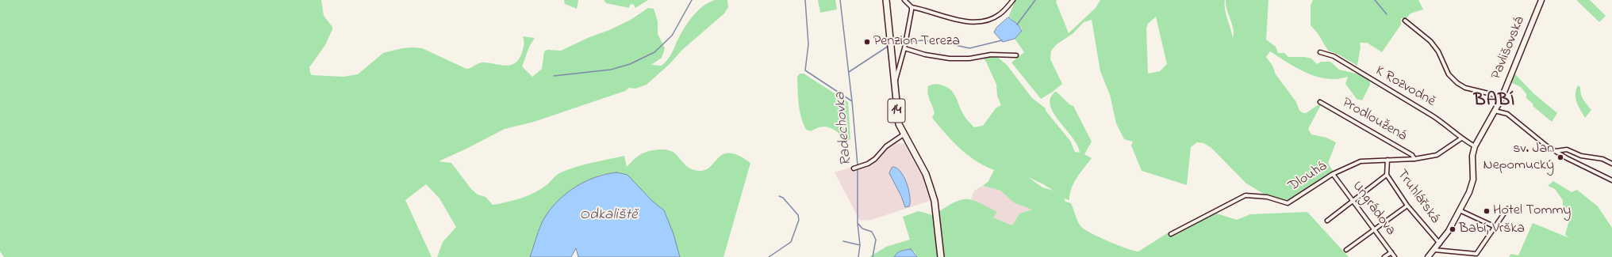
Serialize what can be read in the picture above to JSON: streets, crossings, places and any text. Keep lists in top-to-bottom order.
{
  "streets": {
    "main road": ["14"],
    "street": [
      "Pavlišovská",
      "K Rozvodně",
      "Prodloužená",
      "Dlouhá",
      "Truhlářská",
      "Ungrádova"
    ]
  },
  "crossings": [
    ["Pavlišovská", "K Rozvodně"],
    ["Pavlišovská", "Truhlářská"],
    ["K Rozvodně", "Dlouhá"],
    ["Prodloužená", "Dlouhá"],
    ["Dlouhá", "Truhlářská"],
    ["Dlouhá", "Ungrádova"]
  ],
  "districts": ["BABÍ"],
  "water": ["Radechovka", "Odkaliště"],
  "places": [
    "Penzion Tereza",
    "sv. Jan Nepomucký",
    "Hotel Tommy",
    "Babí, Vrška"
  ]
}
